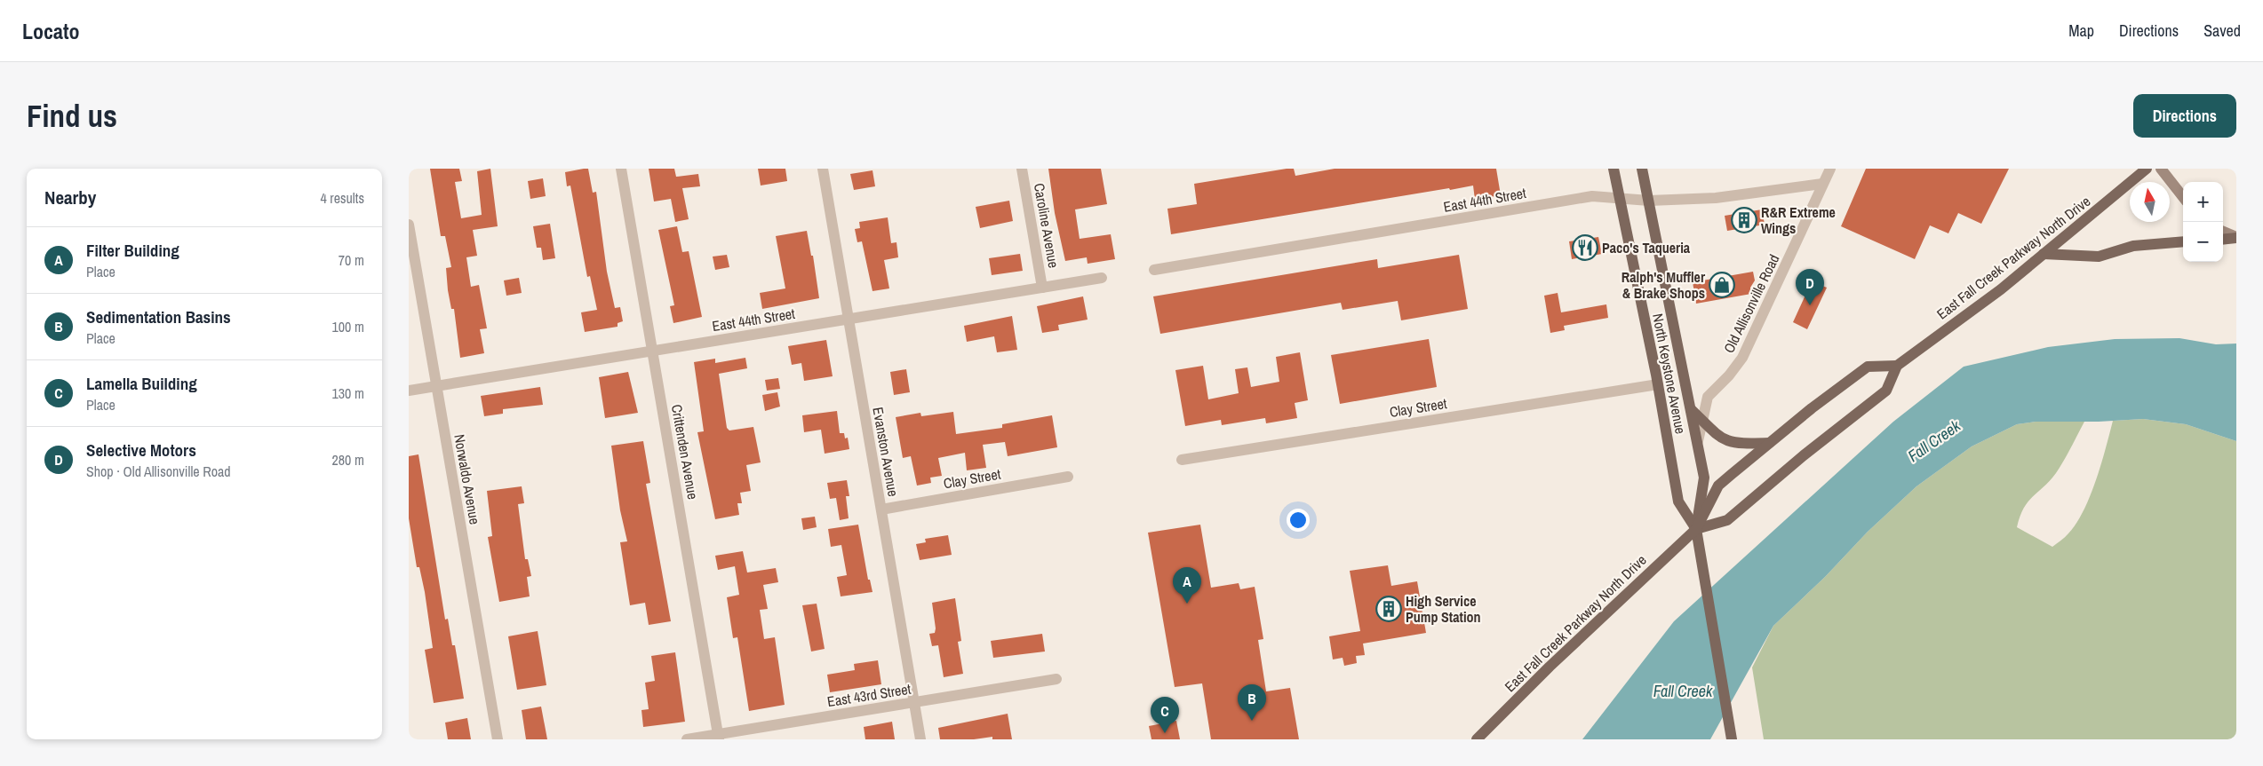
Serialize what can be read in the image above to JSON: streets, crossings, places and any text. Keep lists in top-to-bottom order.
{
  "streets": {
    "main road": ["East Fall Creek Parkway North Drive", "North Keystone Avenue"],
    "street": [
      "East 44th Street",
      "Caroline Avenue",
      "Old Allisonville Road",
      "Clay Street",
      "Crittenden Avenue",
      "Evanston Avenue",
      "Norwaldo Avenue",
      "East 43rd Street"
    ]
  },
  "crossings": [
    ["East 44th Street", "Caroline Avenue"],
    ["East 44th Street", "Old Allisonville Road"],
    ["East 44th Street", "North Keystone Avenue"],
    ["East 44th Street", "Crittenden Avenue"],
    ["East 44th Street", "Evanston Avenue"],
    ["East 44th Street", "Norwaldo Avenue"],
    ["East Fall Creek Parkway North Drive", "North Keystone Avenue"],
    ["Old Allisonville Road", "North Keystone Avenue"],
    ["North Keystone Avenue", "Clay Street"],
    ["Clay Street", "Evanston Avenue"],
    ["Crittenden Avenue", "East 43rd Street"],
    ["Evanston Avenue", "East 43rd Street"]
  ],
  "water": ["Fall Creek"],
  "places": {
    "building": ["R&R Extreme Wings", "High Service Pump Station"],
    "restaurant": ["Paco's Taqueria"],
    "shop": ["Ralph's Muffler & Brake Shops"]
  },
  "north": "top",
  "page": {
    "header": "Locato",
    "nav": ["Map", "Directions", "Saved"],
    "buttons": "Directions",
    "title": "Find us",
    "heading": ["Nearby", "4 results"],
    "map_buttons": ["+", "−"],
    "list": [
      {
        "mark": "A",
        "name": "Filter Building",
        "note": "Place",
        "value": "70 m"
      },
      {
        "mark": "B",
        "name": "Sedimentation Basins",
        "note": "Place",
        "value": "100 m"
      },
      {
        "mark": "C",
        "name": "Lamella Building",
        "note": "Place",
        "value": "130 m"
      },
      {
        "mark": "D",
        "name": "Selective Motors",
        "note": "Shop · Old Allisonville Road",
        "value": "280 m"
      }
    ],
    "pins": [
      "D",
      "A",
      "B",
      "C"
    ]
  }
}
